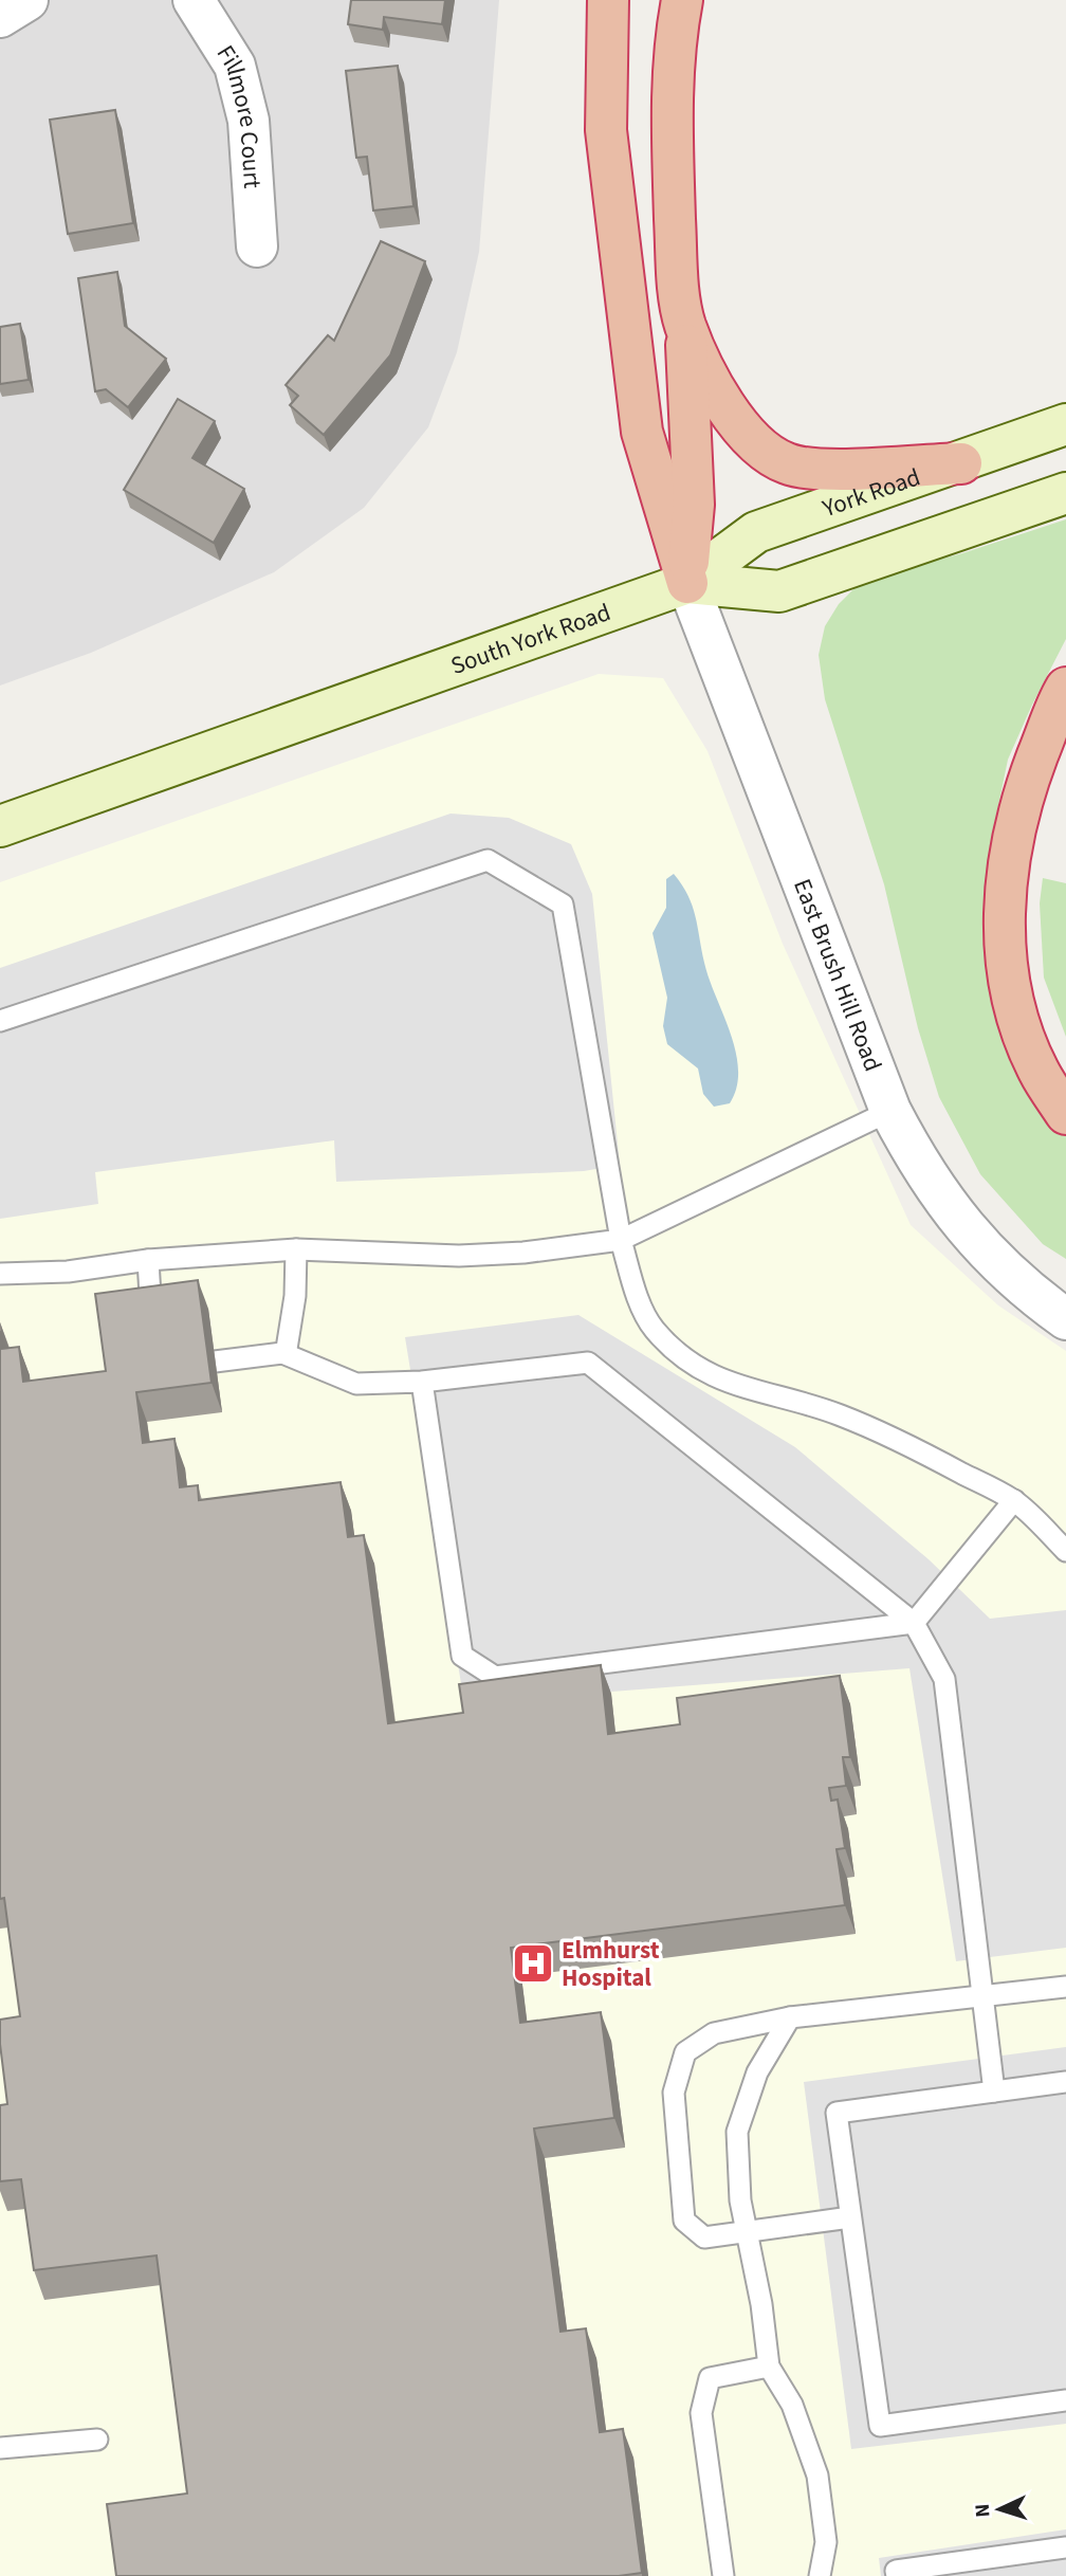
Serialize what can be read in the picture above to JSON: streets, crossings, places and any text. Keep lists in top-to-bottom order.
{
  "streets": {
    "main road": ["York Road", "South York Road"],
    "street": ["Fillmore Court", "East Brush Hill Road"]
  },
  "crossings": [
    ["York Road", "South York Road"],
    ["York Road", "East Brush Hill Road"],
    ["South York Road", "East Brush Hill Road"]
  ],
  "places": {
    "hospital": ["Elmhurst Hospital"]
  },
  "north": "left"
}
